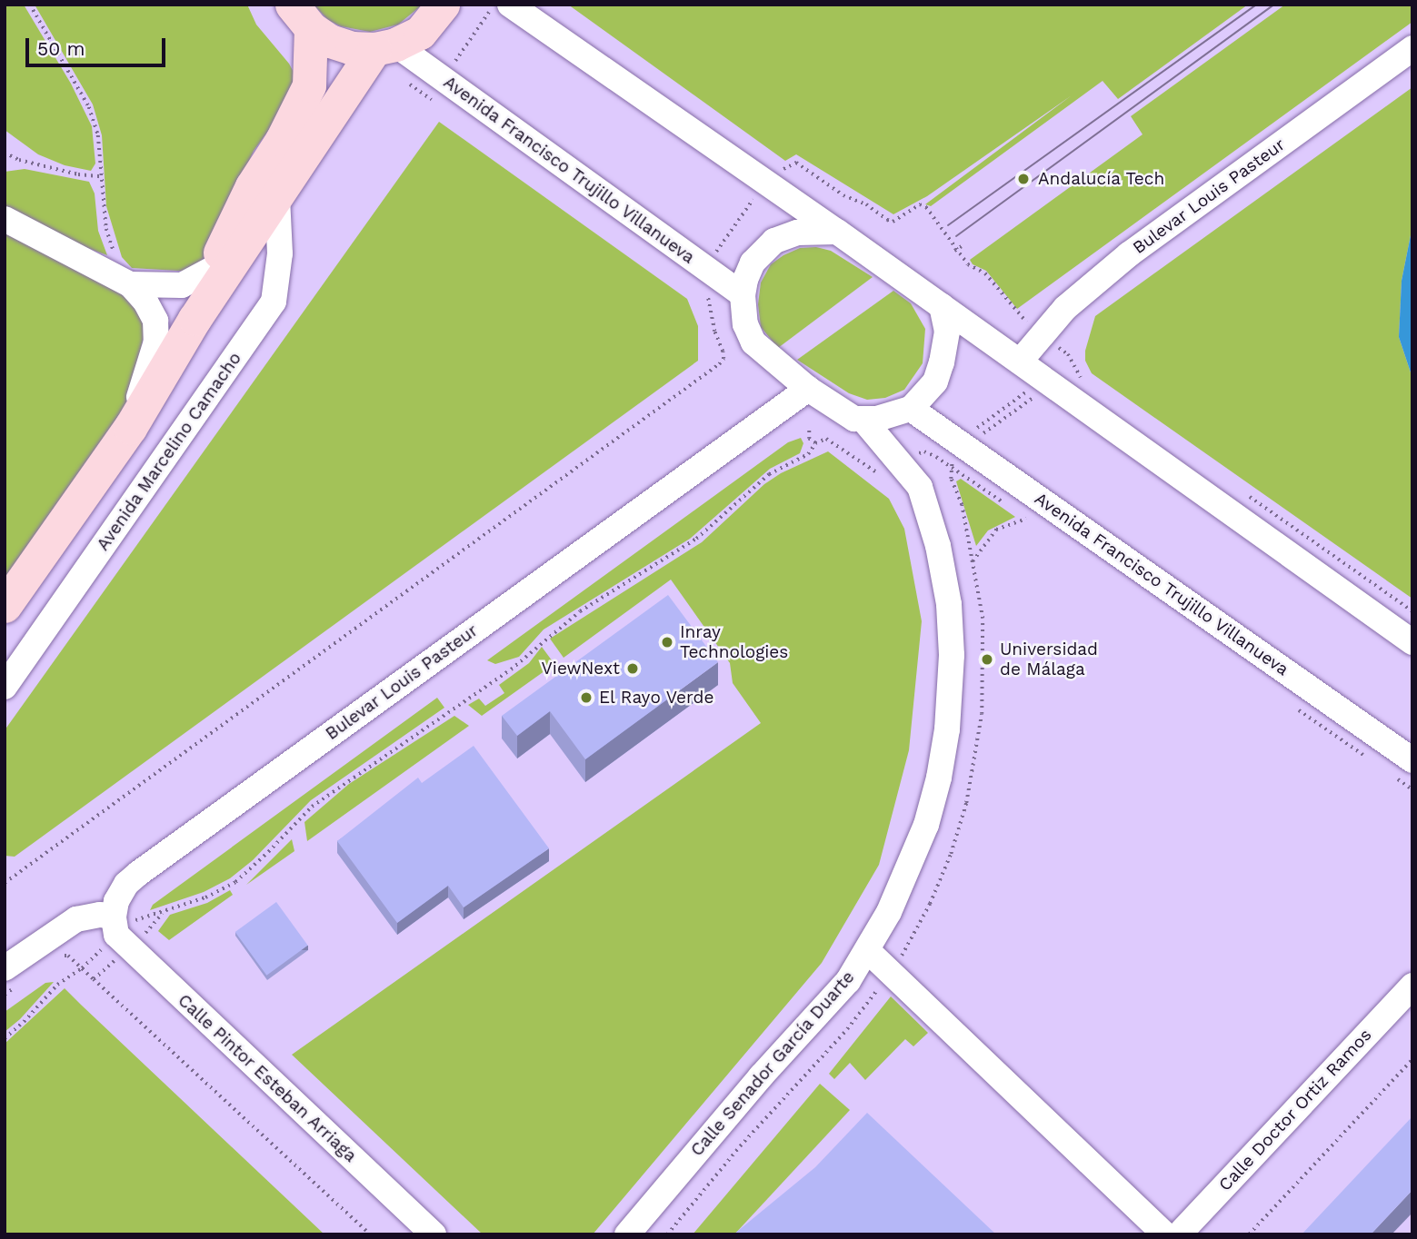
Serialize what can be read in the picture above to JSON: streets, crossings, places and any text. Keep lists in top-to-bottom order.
{
  "streets": {
    "street": [
      "Avenida Francisco Trujillo Villanueva",
      "Bulevar Louis Pasteur",
      "Avenida Marcelino Camacho",
      "Calle Senador García Duarte",
      "Calle Pintor Esteban Arriaga",
      "Calle Doctor Ortiz Ramos"
    ]
  },
  "crossings": [
    ["Avenida Francisco Trujillo Villanueva", "Bulevar Louis Pasteur"],
    ["Avenida Francisco Trujillo Villanueva", "Calle Senador García Duarte"],
    ["Bulevar Louis Pasteur", "Calle Senador García Duarte"],
    ["Bulevar Louis Pasteur", "Calle Pintor Esteban Arriaga"]
  ],
  "places": [
    "Andalucía Tech",
    "Inray Technologies",
    "Universidad de Málaga",
    "ViewNext",
    "El Rayo Verde"
  ],
  "scale_bar": "50 m"
}
